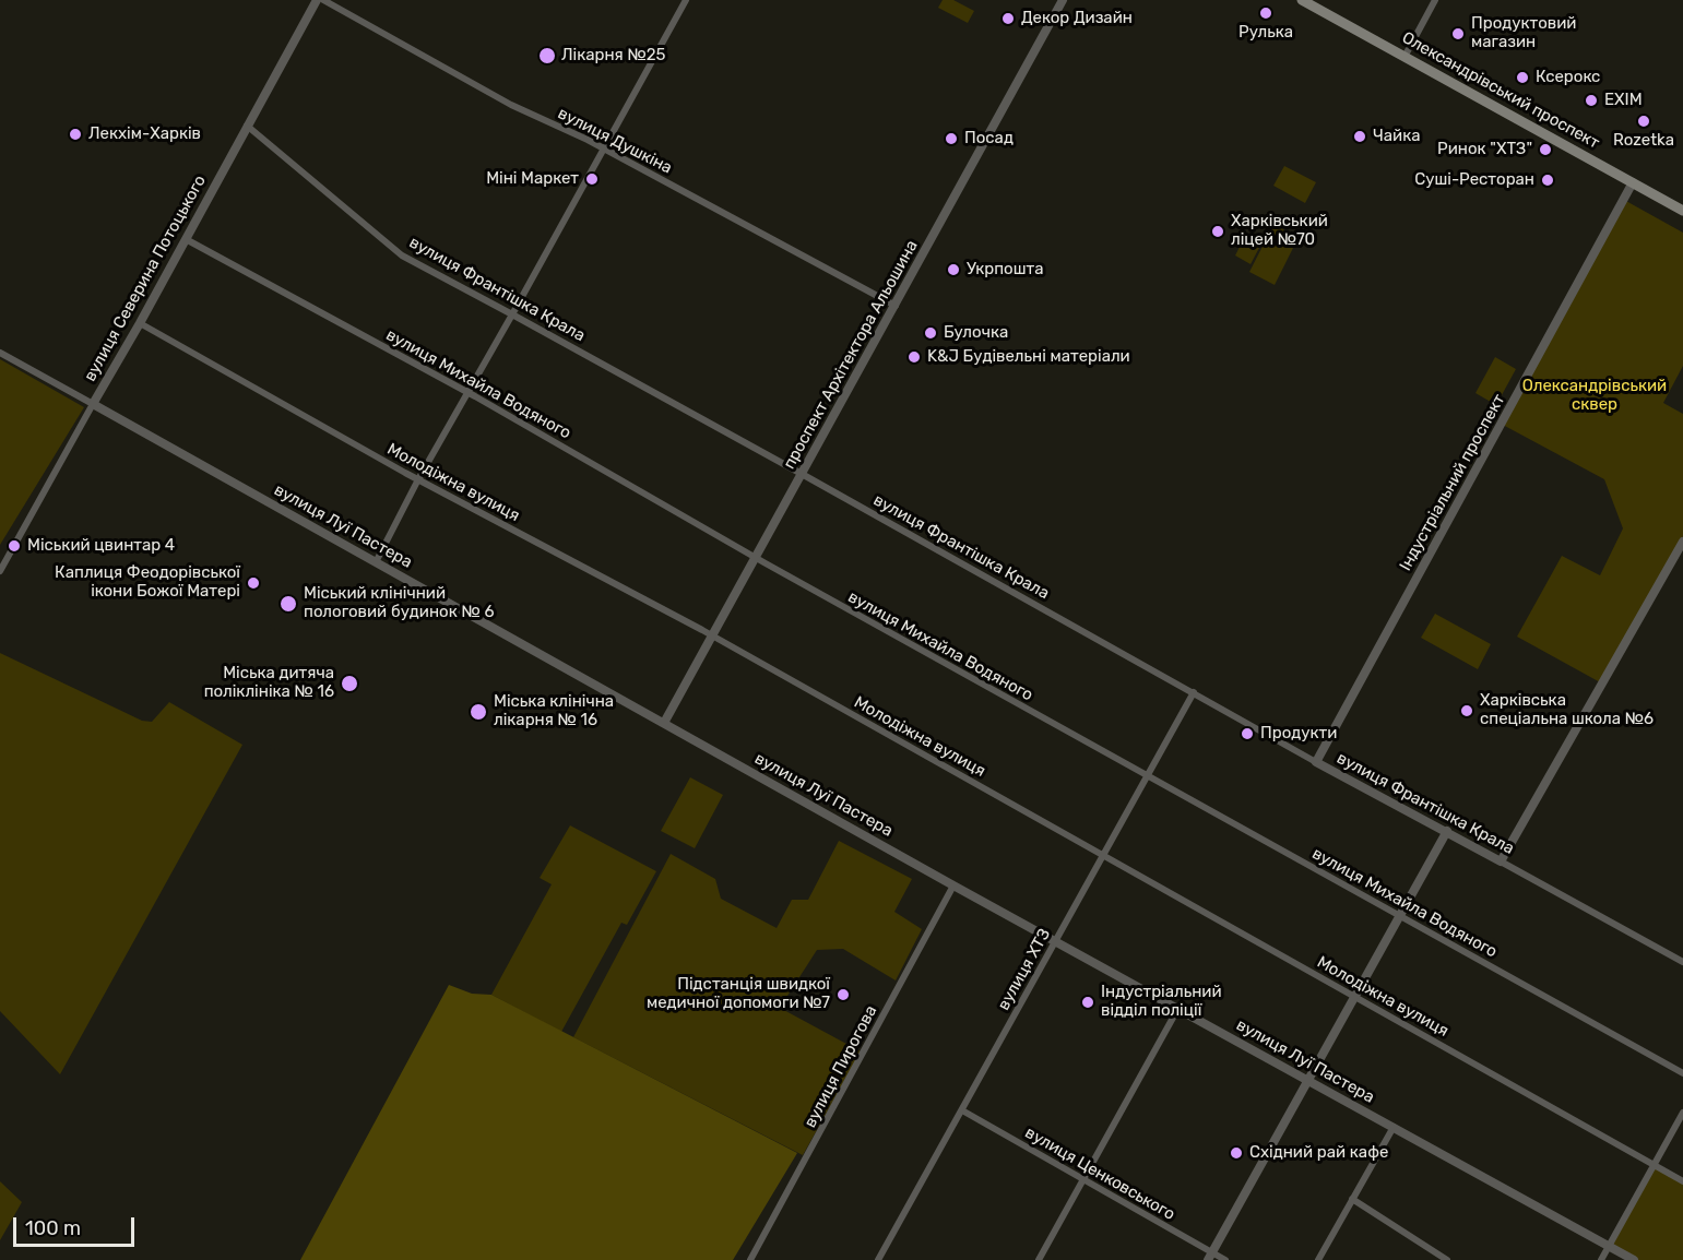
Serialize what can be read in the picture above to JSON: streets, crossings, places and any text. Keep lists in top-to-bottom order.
{
  "streets": {
    "main road": ["Олександрівський проспект"],
    "street": [
      "вулиця Душкіна",
      "вулиця Северина Потоцького",
      "вулиця Франтішка Крала",
      "проспект Архітектора Альошина",
      "вулиця Михайла Водяного",
      "Молодіжна вулиця",
      "Індустріальний проспект",
      "вулиця Луї Пастера",
      "вулиця ХТЗ",
      "вулиця Пирогова",
      "вулиця Ценковського"
    ]
  },
  "crossings": [
    ["Олександрівський проспект", "Індустріальний проспект"],
    ["вулиця Душкіна", "проспект Архітектора Альошина"],
    ["вулиця Северина Потоцького", "вулиця Франтішка Крала"],
    ["вулиця Северина Потоцького", "вулиця Михайла Водяного"],
    ["вулиця Северина Потоцького", "Молодіжна вулиця"],
    ["вулиця Северина Потоцького", "вулиця Луї Пастера"],
    ["вулиця Франтішка Крала", "проспект Архітектора Альошина"],
    ["вулиця Франтішка Крала", "Індустріальний проспект"],
    ["вулиця Франтішка Крала", "вулиця ХТЗ"],
    ["проспект Архітектора Альошина", "вулиця Михайла Водяного"],
    ["проспект Архітектора Альошина", "Молодіжна вулиця"],
    ["проспект Архітектора Альошина", "вулиця Луї Пастера"],
    ["вулиця Михайла Водяного", "вулиця ХТЗ"],
    ["Молодіжна вулиця", "вулиця ХТЗ"],
    ["вулиця Луї Пастера", "вулиця ХТЗ"],
    ["вулиця Луї Пастера", "вулиця Пирогова"],
    ["вулиця ХТЗ", "вулиця Ценковського"]
  ],
  "parks": ["Олександрівський сквер"],
  "places": [
    "Рулька",
    "Декор Дизайн",
    "Продуктовий магазин",
    "Лікарня №25",
    "Ксерокс",
    "EXIM",
    "Rozetka",
    "Лекхім-Харків",
    "Чайка",
    "Посад",
    "Ринок \"ХТЗ\"",
    "Міні Маркет",
    "Суші-Ресторан",
    "Харківський ліцей №70",
    "Укрпошта",
    "Булочка",
    "K&J Будівельні матеріали",
    "Міський цвинтар 4",
    "Каплиця Феодорівської ікони Божої Матері",
    "Міський клінічний пологовий будинок № 6",
    "Міська дитяча поліклініка № 16",
    "Харківська спеціальна школа №6",
    "Міська клінічна лікарня № 16",
    "Продукти",
    "Підстанція швидкої медичної допомоги №7",
    "Індустріальний відділ поліції",
    "Східний рай кафе"
  ],
  "scale_bar": "100 m"
}
